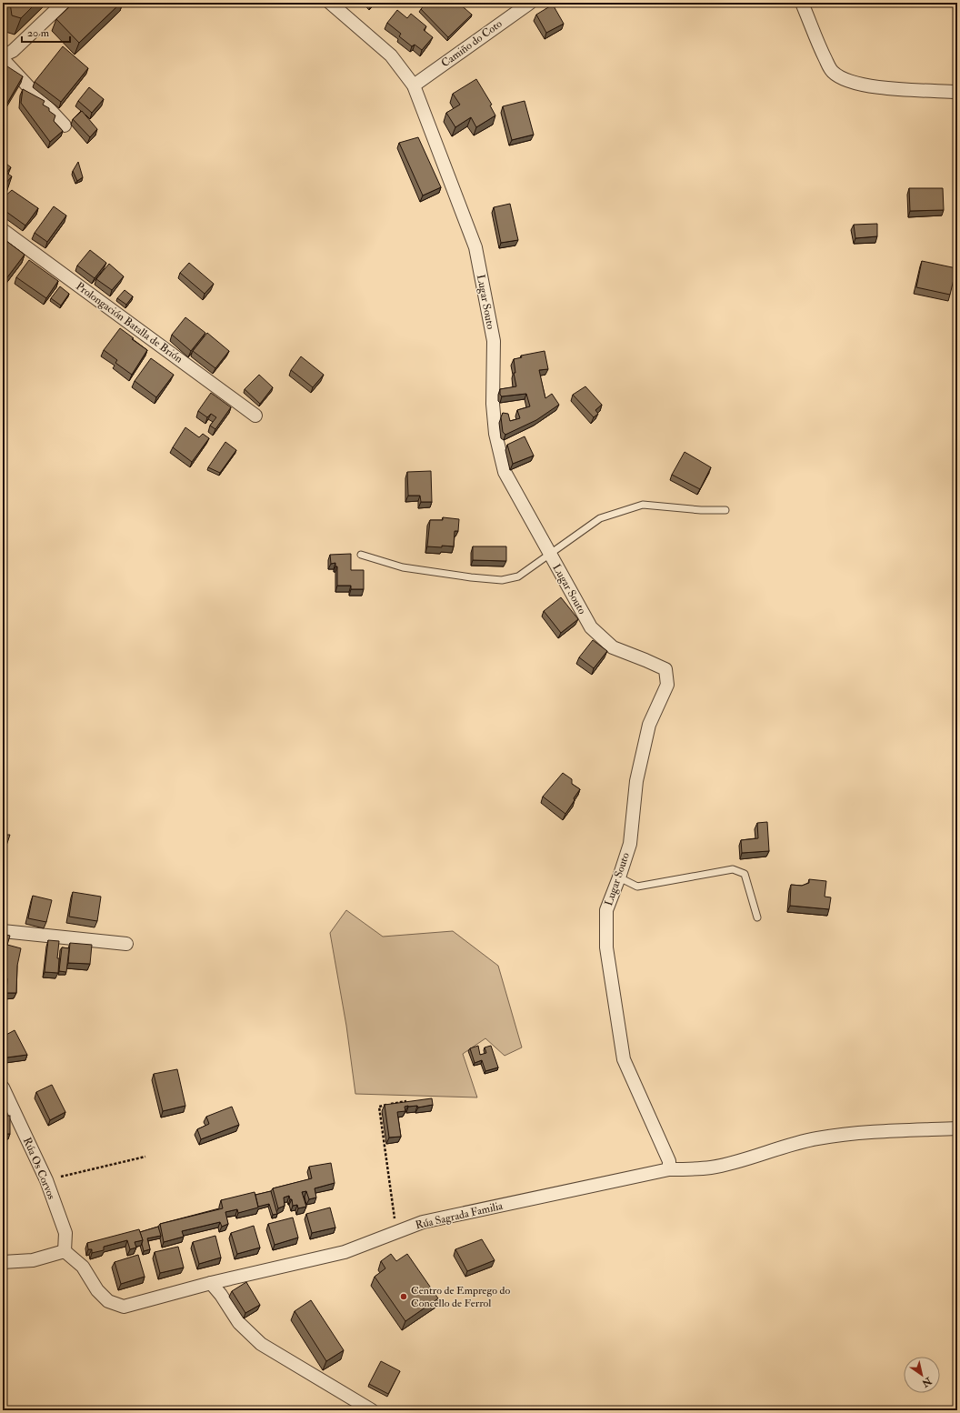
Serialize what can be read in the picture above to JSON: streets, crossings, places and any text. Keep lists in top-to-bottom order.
{
  "streets": {
    "street": [
      "Camiño do Coto",
      "Lugar Souto",
      "Prolongación Batalla de Brión",
      "Rúa Os Corvos",
      "Rúa Sagrada Familia"
    ]
  },
  "crossings": [
    ["Camiño do Coto", "Lugar Souto"],
    ["Lugar Souto", "Rúa Sagrada Familia"],
    ["Rúa Os Corvos", "Rúa Sagrada Familia"]
  ],
  "places": ["Centro de Emprego do Concello de Ferrol"],
  "scale_bar": "20 m",
  "north": "bottom right"
}
